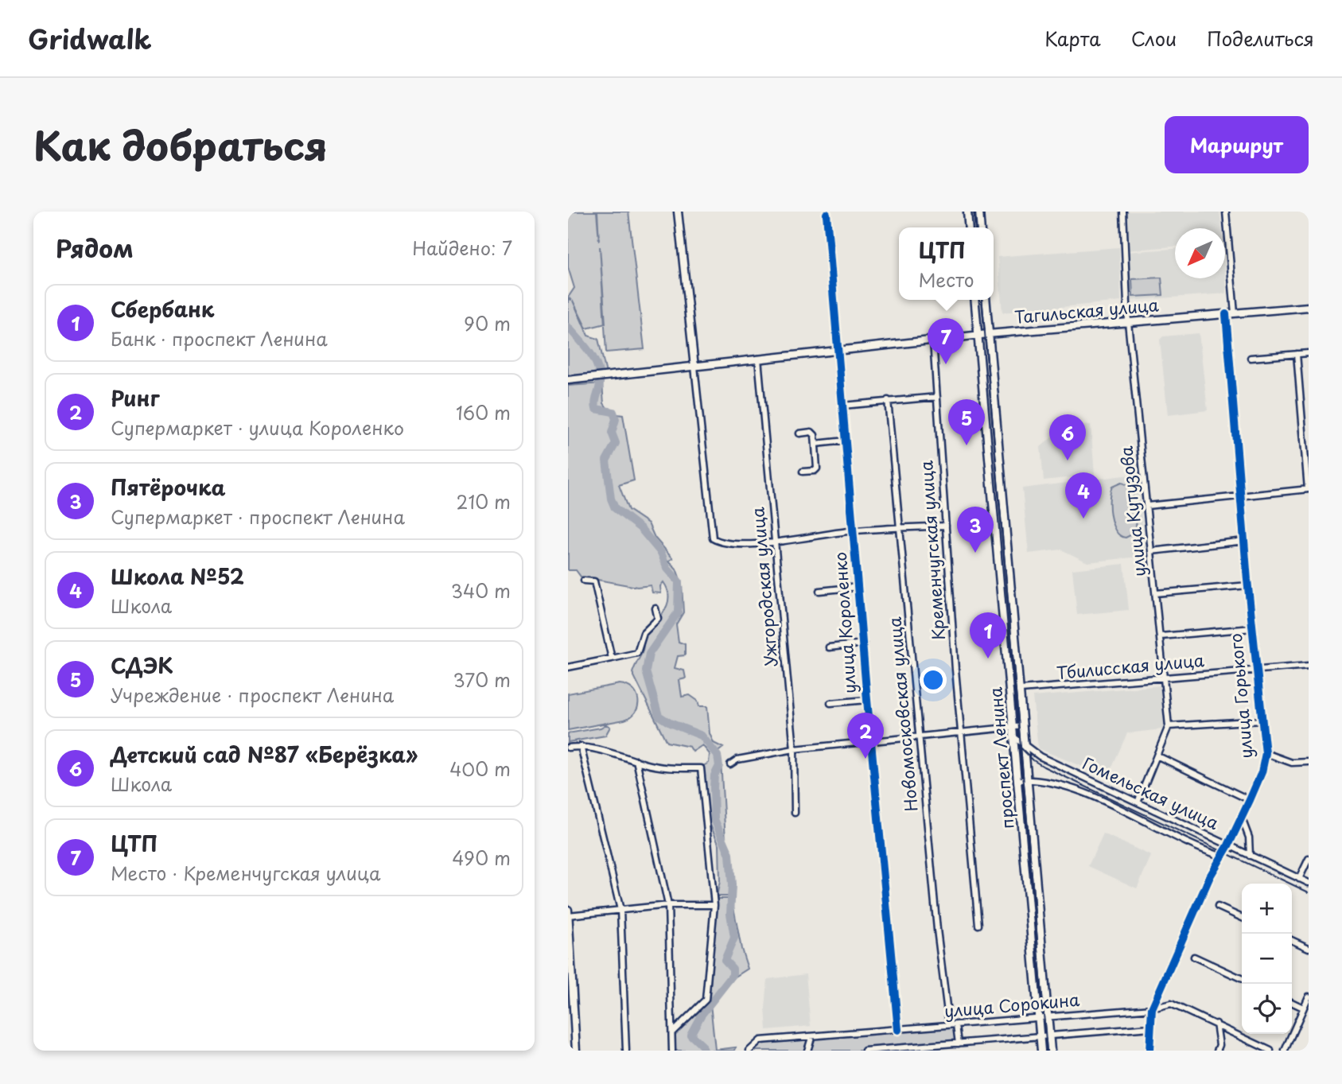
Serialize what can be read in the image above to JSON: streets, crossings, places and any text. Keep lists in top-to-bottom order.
{
  "streets": {
    "main road": ["Тагильская улица", "проспект Ленина"],
    "street": [
      "улица Кутузова",
      "Кременчугская улица",
      "Ужгородская улица",
      "улица Короленко",
      "Тбилисская улица",
      "улица Горького",
      "Новомосковская улица",
      "Гомельская улица",
      "улица Сорокина"
    ]
  },
  "crossings": [
    ["Тагильская улица", "улица Кутузова"],
    ["Тагильская улица", "Кременчугская улица"],
    ["Тагильская улица", "Ужгородская улица"],
    ["Тагильская улица", "улица Короленко"],
    ["Тагильская улица", "улица Горького"],
    ["Тагильская улица", "проспект Ленина"],
    ["улица Кутузова", "Тбилисская улица"],
    ["улица Кутузова", "Гомельская улица"],
    ["улица Короленко", "улица Сорокина"],
    ["Тбилисская улица", "улица Горького"],
    ["Тбилисская улица", "проспект Ленина"],
    ["улица Горького", "Гомельская улица"],
    ["улица Горького", "улица Сорокина"],
    ["Новомосковская улица", "улица Сорокина"],
    ["проспект Ленина", "Гомельская улица"],
    ["проспект Ленина", "улица Сорокина"]
  ],
  "north": "bottom left",
  "page": {
    "header": "Gridwalk",
    "nav": ["Карта", "Слои", "Поделиться"],
    "title": "Как добраться",
    "buttons": "Маршрут",
    "heading": ["Рядом", "Найдено: 7"],
    "popup": ["ЦТП", "Место"],
    "list": [
      {
        "mark": "1",
        "name": "Сбербанк",
        "note": "Банк · проспект Ленина",
        "value": "90 m"
      },
      {
        "mark": "2",
        "name": "Ринг",
        "note": "Супермаркет · улица Короленко",
        "value": "160 m"
      },
      {
        "mark": "3",
        "name": "Пятёрочка",
        "note": "Супермаркет · проспект Ленина",
        "value": "210 m"
      },
      {
        "mark": "4",
        "name": "Школа №52",
        "note": "Школа",
        "value": "340 m"
      },
      {
        "mark": "5",
        "name": "СДЭК",
        "note": "Учреждение · проспект Ленина",
        "value": "370 m"
      },
      {
        "mark": "6",
        "name": "Детский сад №87 «Берёзка»",
        "note": "Школа",
        "value": "400 m"
      },
      {
        "mark": "7",
        "name": "ЦТП",
        "note": "Место · Кременчугская улица",
        "value": "490 m"
      }
    ],
    "pins": [
      "7",
      "5",
      "6",
      "4",
      "3",
      "1",
      "2"
    ],
    "map_buttons": ["+", "−"]
  }
}
